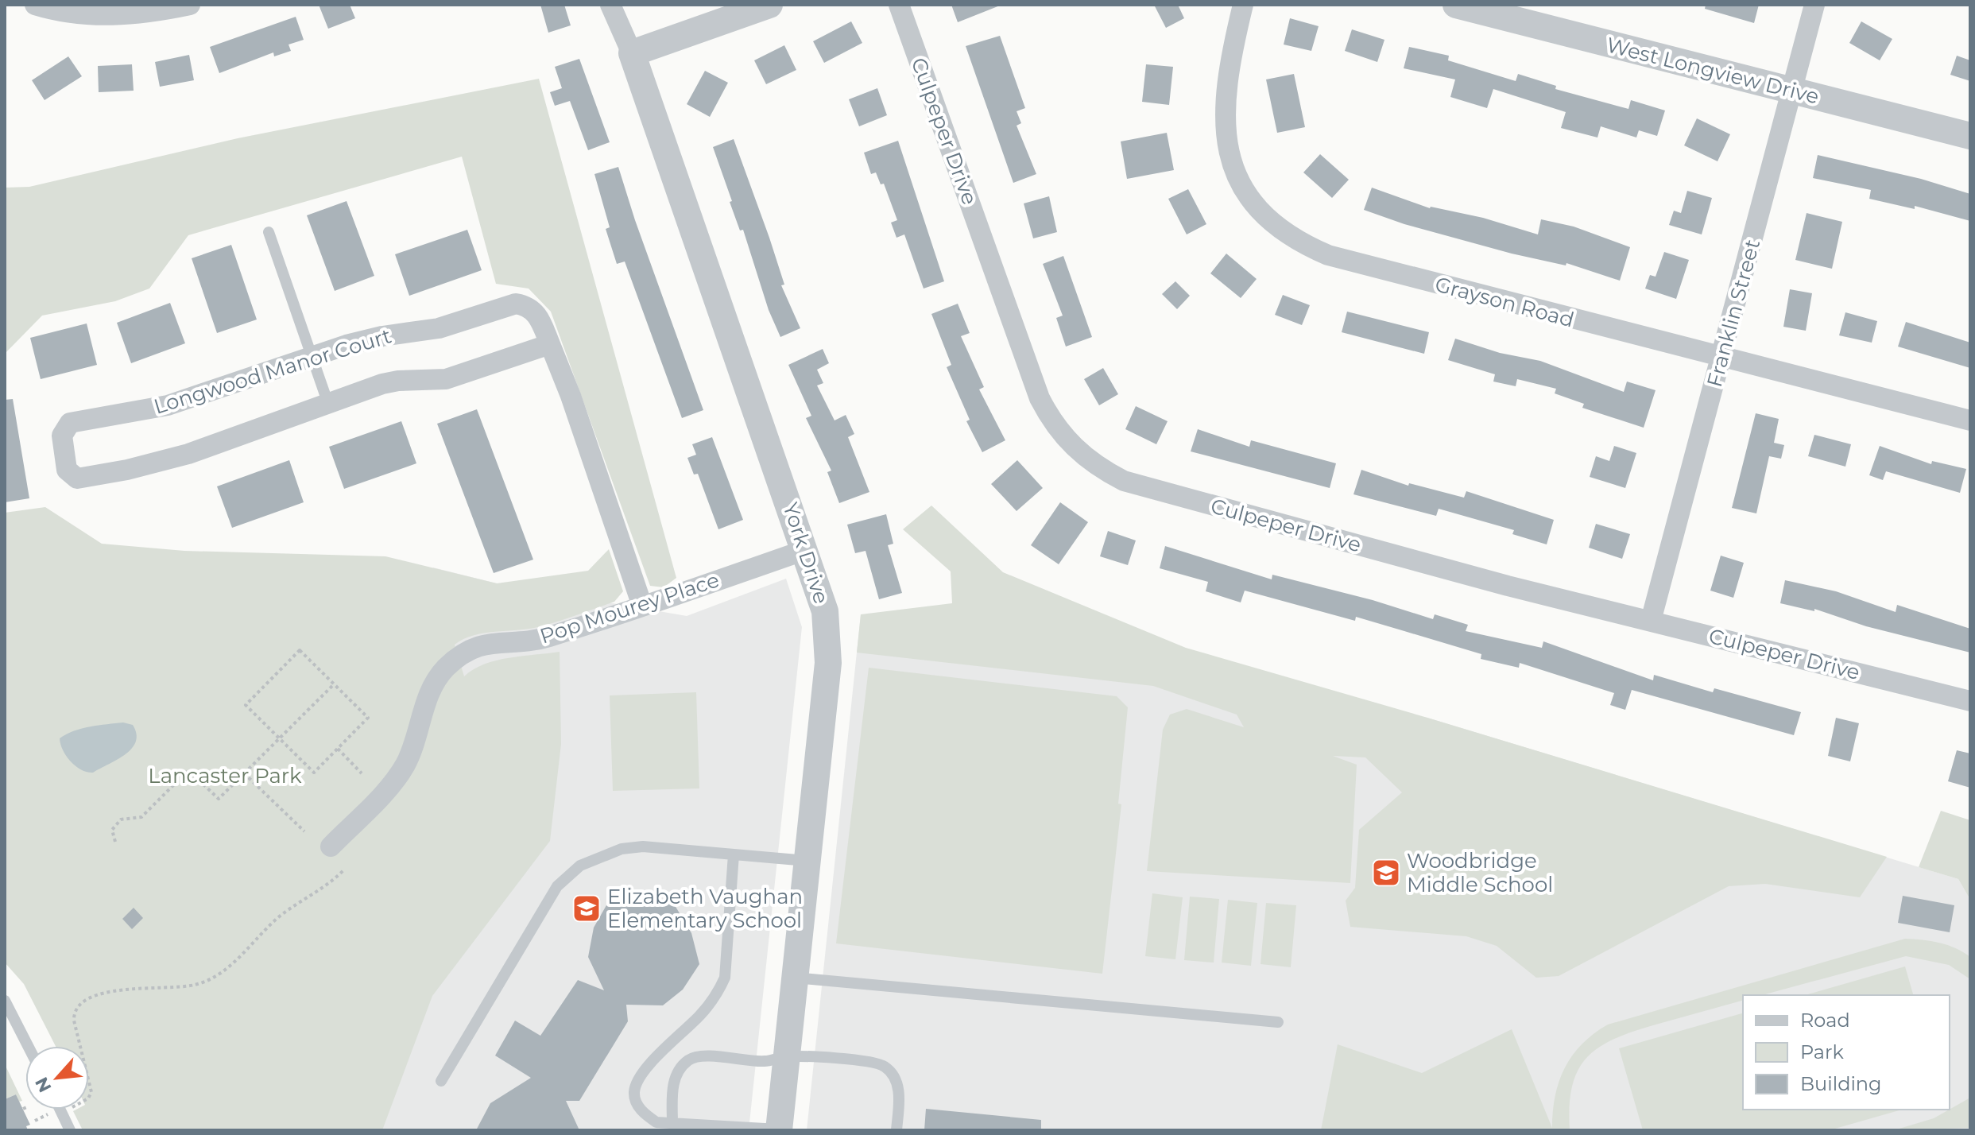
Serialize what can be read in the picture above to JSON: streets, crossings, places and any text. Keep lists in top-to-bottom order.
{
  "streets": {
    "street": [
      "West Longview Drive",
      "Culpeper Drive",
      "Grayson Road",
      "Franklin Street",
      "Longwood Manor Court",
      "York Drive",
      "Pop Mourey Place"
    ]
  },
  "crossings": [
    ["West Longview Drive", "Franklin Street"],
    ["Culpeper Drive", "Franklin Street"],
    ["Grayson Road", "Franklin Street"],
    ["Longwood Manor Court", "Pop Mourey Place"],
    ["York Drive", "Pop Mourey Place"]
  ],
  "parks": ["Lancaster Park"],
  "places": {
    "school or university": ["Woodbridge Middle School", "Elizabeth Vaughan Elementary School"]
  },
  "legend": ["Road", "Park", "Building"],
  "north": "bottom left"
}
